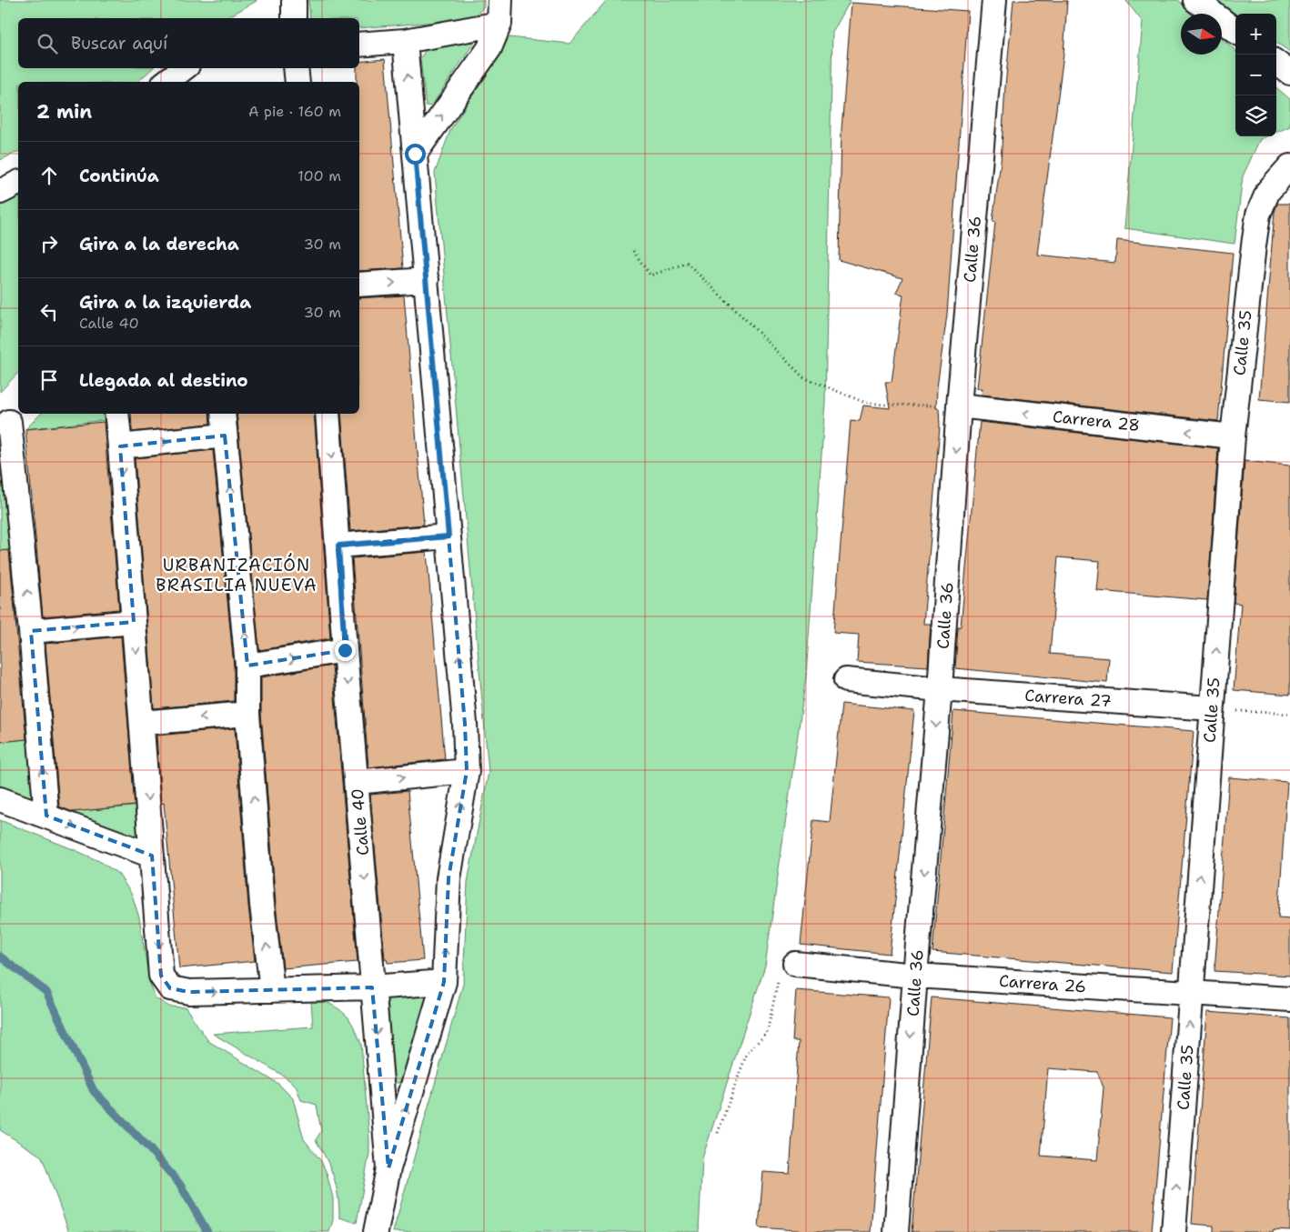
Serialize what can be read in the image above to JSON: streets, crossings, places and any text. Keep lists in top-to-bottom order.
{
  "streets": {
    "street": [
      "Calle 36",
      "Calle 35",
      "Carrera 28",
      "Carrera 27",
      "Calle 40",
      "Carrera 26"
    ]
  },
  "crossings": [
    ["Calle 36", "Carrera 28"],
    ["Calle 36", "Carrera 27"],
    ["Calle 36", "Carrera 26"],
    ["Calle 35", "Carrera 28"],
    ["Calle 35", "Carrera 27"],
    ["Calle 35", "Carrera 26"]
  ],
  "one_way": ["Calle 36", "Calle 35", "Carrera 28"],
  "districts": ["URBANIZACIÓN BRASILIA NUEVA"],
  "north": "right",
  "page": {
    "map_buttons": ["+", "−"],
    "search": "Buscar aquí",
    "heading": ["2 min", "A pie · 160 m"],
    "list": [
      ["Continúa", "100 m"],
      ["Gira a la derecha", "30 m"],
      ["Gira a la izquierda", "Calle 40", "30 m"],
      "Llegada al destino"
    ]
  }
}
